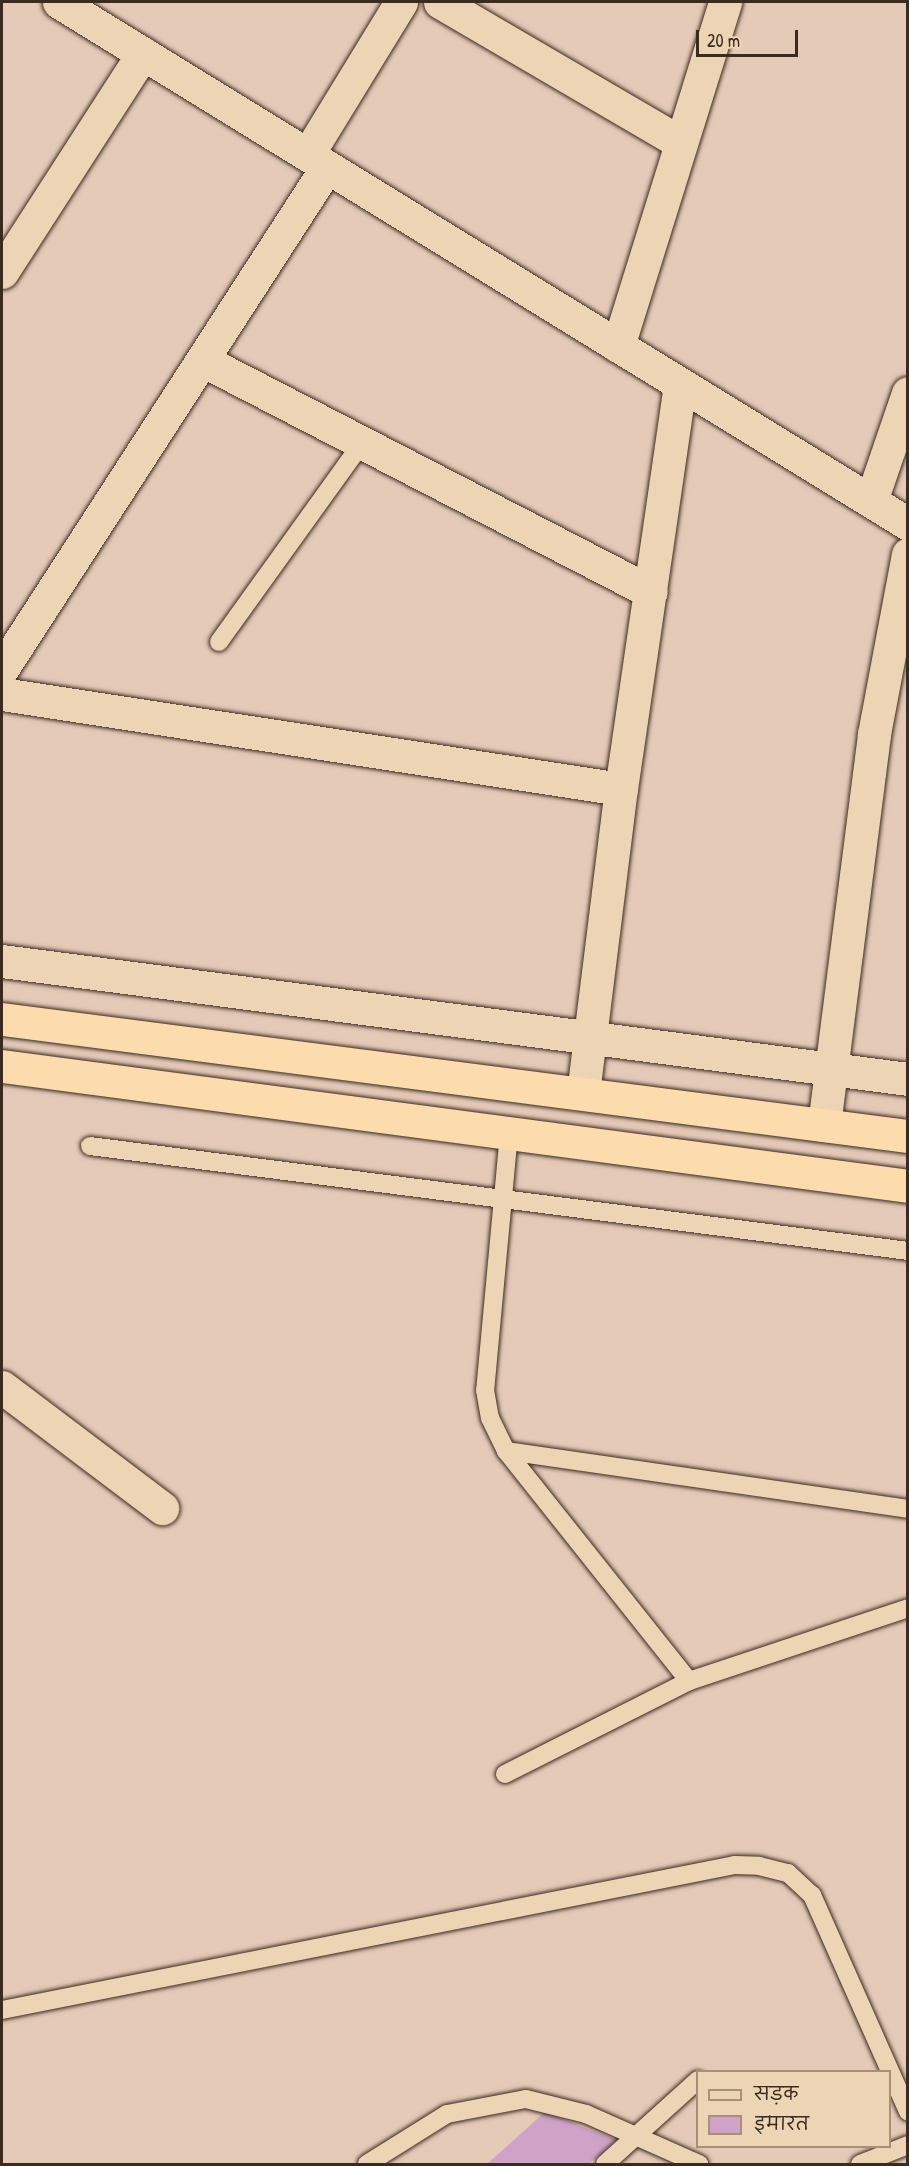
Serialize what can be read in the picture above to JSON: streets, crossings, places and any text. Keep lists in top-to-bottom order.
{
  "legend": ["सड़क", "इमारत"],
  "scale_bar": "20 m"
}
